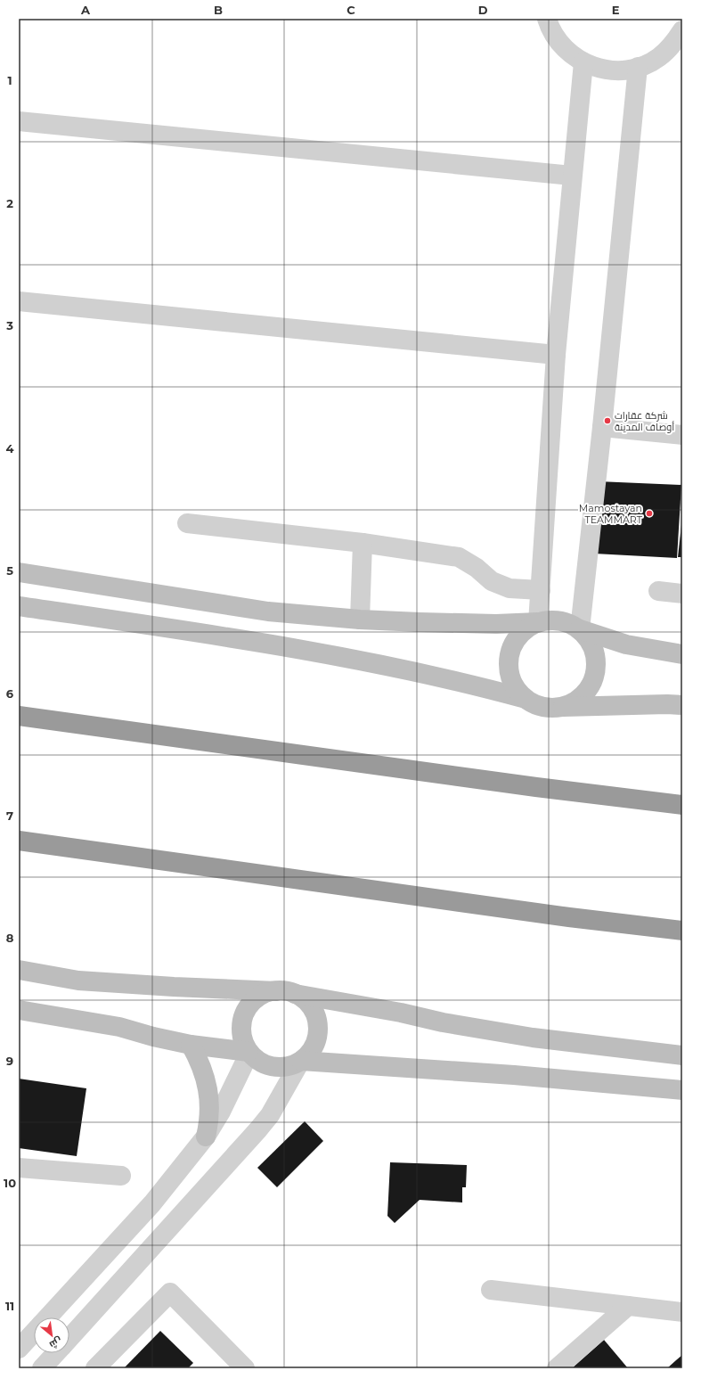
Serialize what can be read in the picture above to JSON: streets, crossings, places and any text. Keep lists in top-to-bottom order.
{
  "places": ["شركة عقارات أوصاف المدينة", "Mamostayan TEAMMART"],
  "north": "bottom right",
  "grid": {
    "columns": [
      "A",
      "B",
      "C",
      "D",
      "E"
    ],
    "rows": [
      "1",
      "2",
      "3",
      "4",
      "5",
      "6",
      "7",
      "8",
      "9",
      "10",
      "11"
    ]
  }
}
